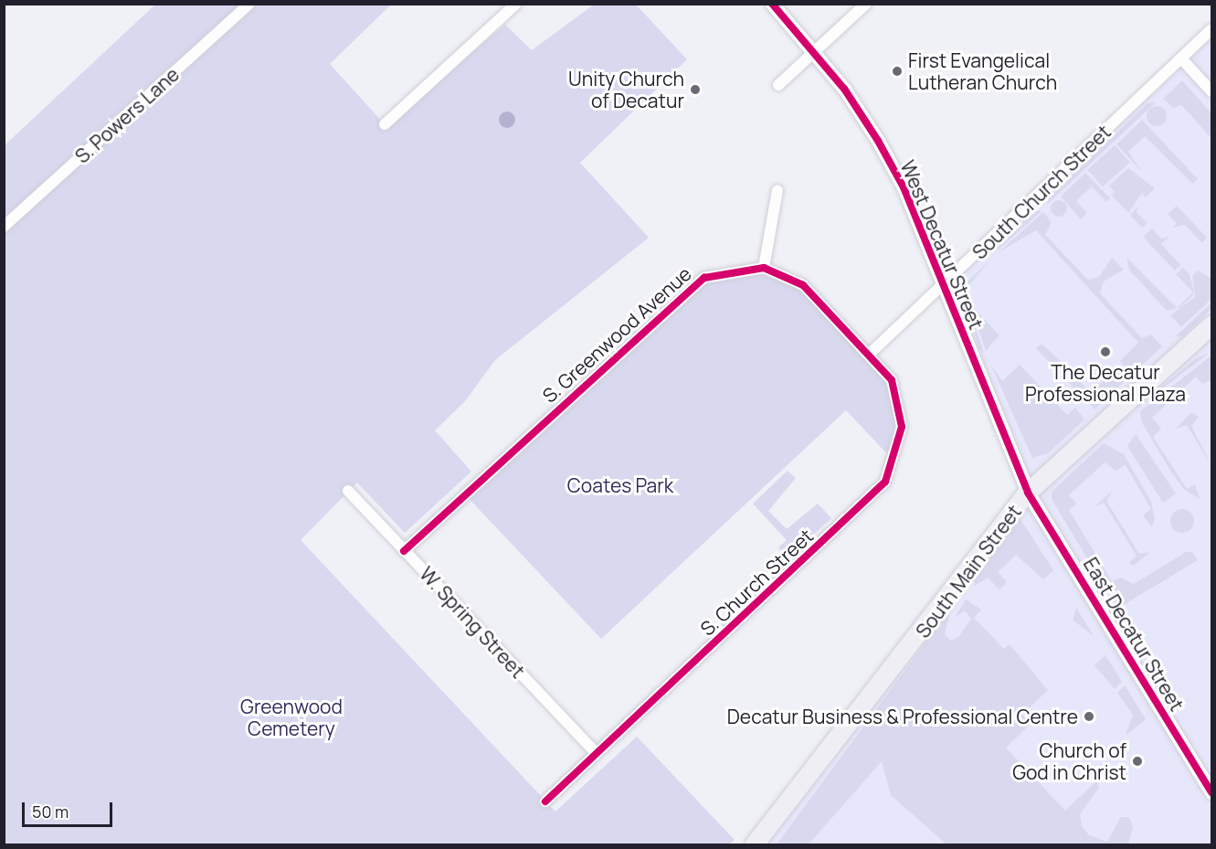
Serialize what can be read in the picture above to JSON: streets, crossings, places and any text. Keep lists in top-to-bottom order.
{
  "streets": {
    "main road": ["South Main Street"],
    "street": [
      "S. Powers Lane",
      "South Church Street",
      "West Decatur Street",
      "S. Greenwood Avenue",
      "S. Church Street",
      "W. Spring Street",
      "East Decatur Street"
    ]
  },
  "crossings": [
    ["South Church Street", "West Decatur Street"],
    ["South Church Street", "S. Greenwood Avenue"],
    ["South Church Street", "S. Church Street"],
    ["West Decatur Street", "South Main Street"],
    ["West Decatur Street", "East Decatur Street"],
    ["S. Greenwood Avenue", "S. Church Street"],
    ["S. Greenwood Avenue", "W. Spring Street"],
    ["South Main Street", "East Decatur Street"],
    ["S. Church Street", "W. Spring Street"]
  ],
  "parks": ["Coates Park", "Greenwood Cemetery"],
  "places": [
    "First Evangelical Lutheran Church",
    "Unity Church of Decatur",
    "The Decatur Professional Plaza",
    "Decatur Business & Professional Centre",
    "Church of God in Christ"
  ],
  "scale_bar": "50 m"
}
